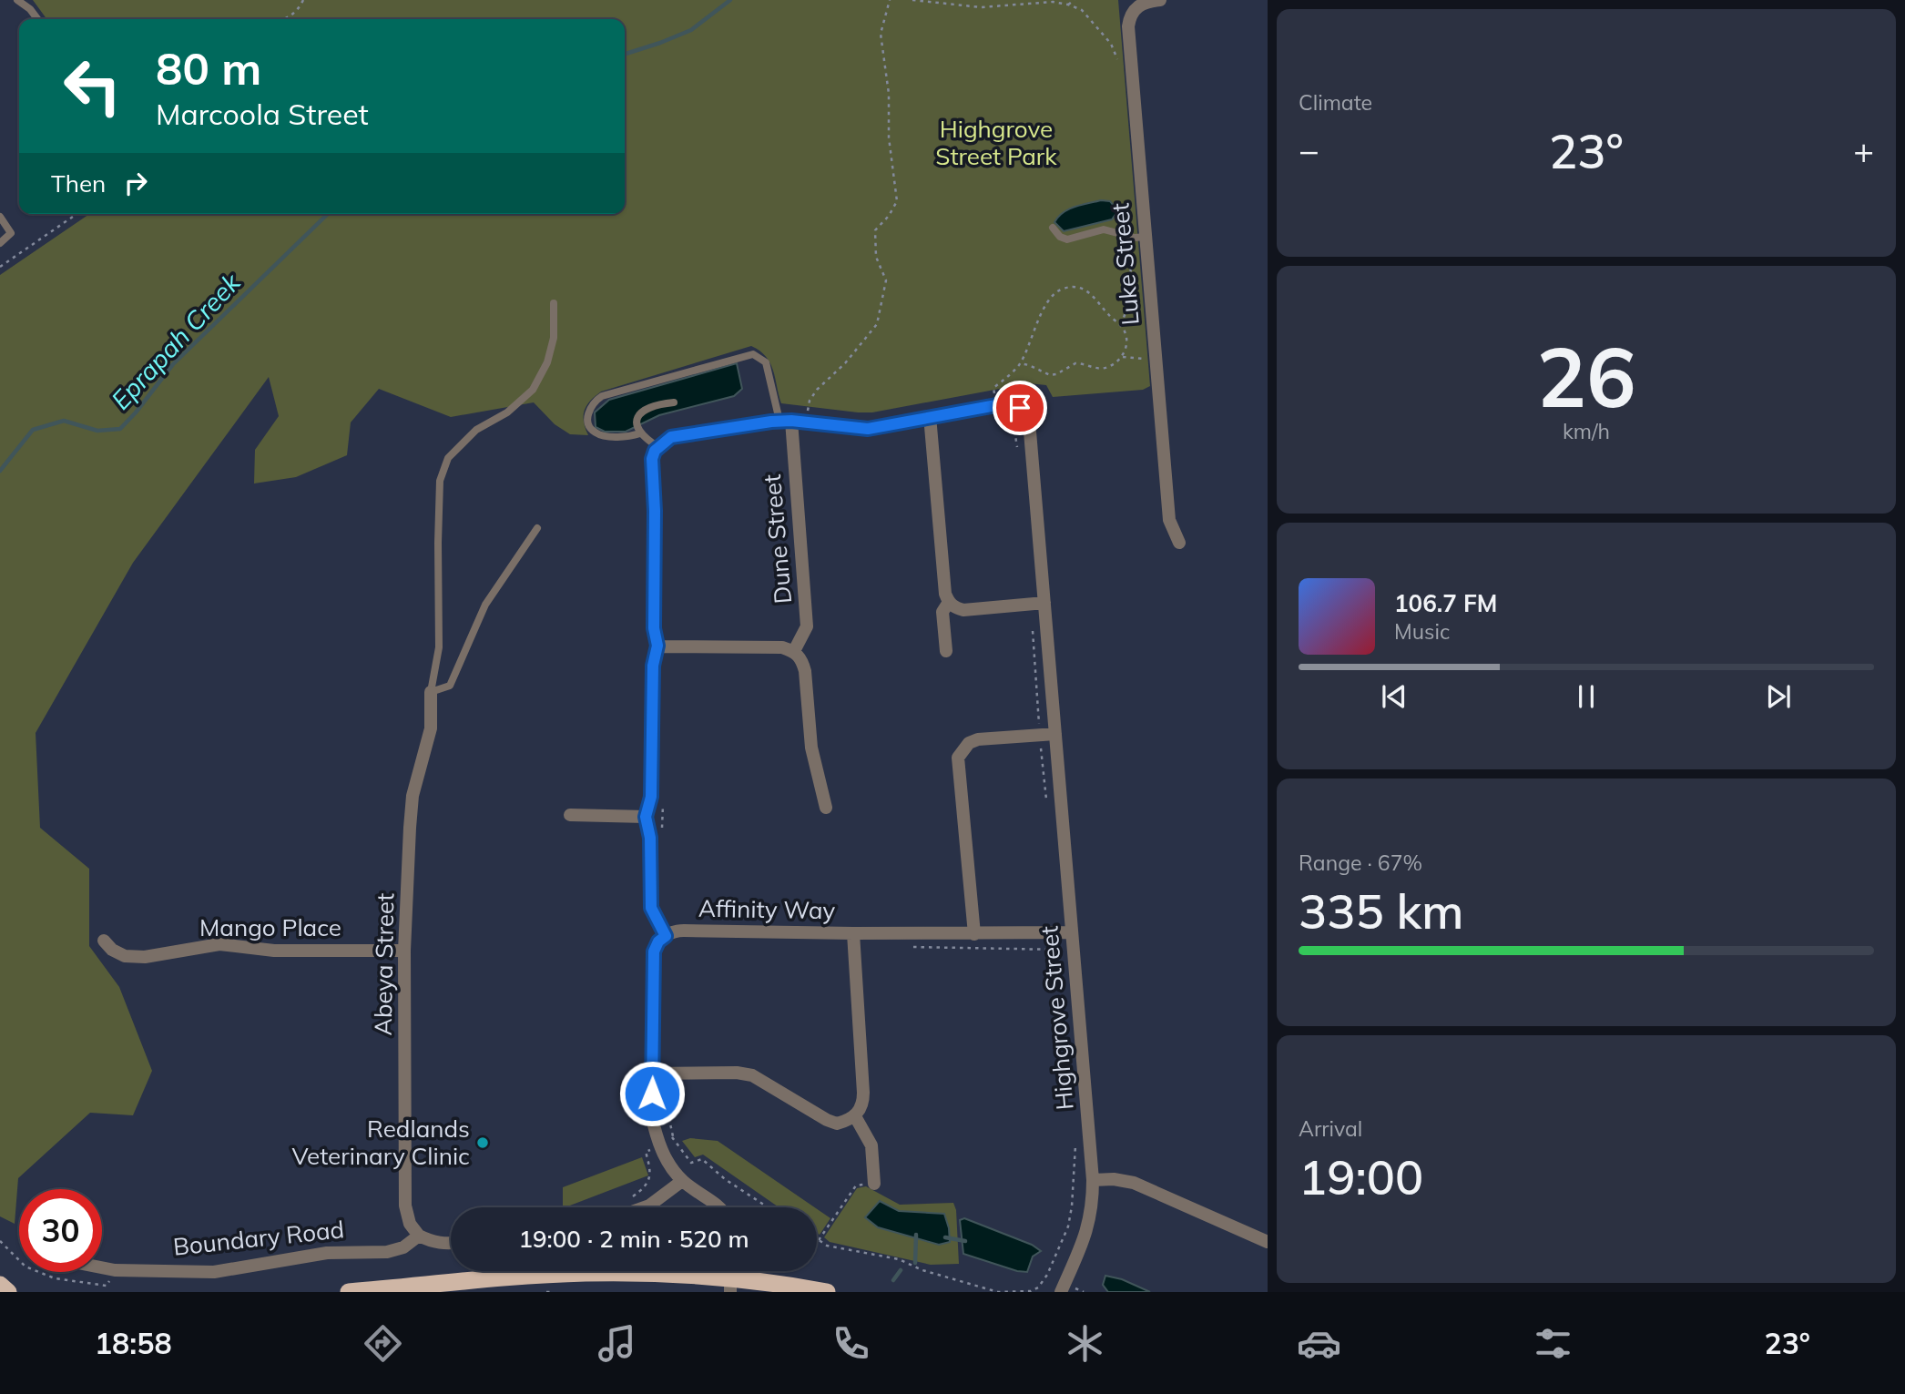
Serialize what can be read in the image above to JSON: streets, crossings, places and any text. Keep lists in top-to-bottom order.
{
  "streets": {
    "street": [
      "Luke Street",
      "Dune Street",
      "Affinity Way",
      "Mango Place",
      "Abeya Street",
      "Highgrove Street",
      "Boundary Road"
    ]
  },
  "crossings": [
    ["Affinity Way", "Highgrove Street"],
    ["Mango Place", "Abeya Street"],
    ["Abeya Street", "Boundary Road"]
  ],
  "water": ["Eprapah Creek"],
  "parks": ["Highgrove Street Park"],
  "places": ["Redlands Veterinary Clinic"],
  "page": {
    "tile": [
      "Climate",
      ["26", "km/h"],
      ["Range · 67%", "335 km"],
      ["Arrival", "19:00"]
    ],
    "turn": ["80 m", "Marcoola Street"],
    "heat": ["−", "23°", "+"],
    "then": "Then",
    "song": ["106.7 FM", "Music"],
    "limit": "30",
    "trip": "19:00 · 2 min · 520 m",
    "tabs": ["18:58", "23°"]
  }
}
